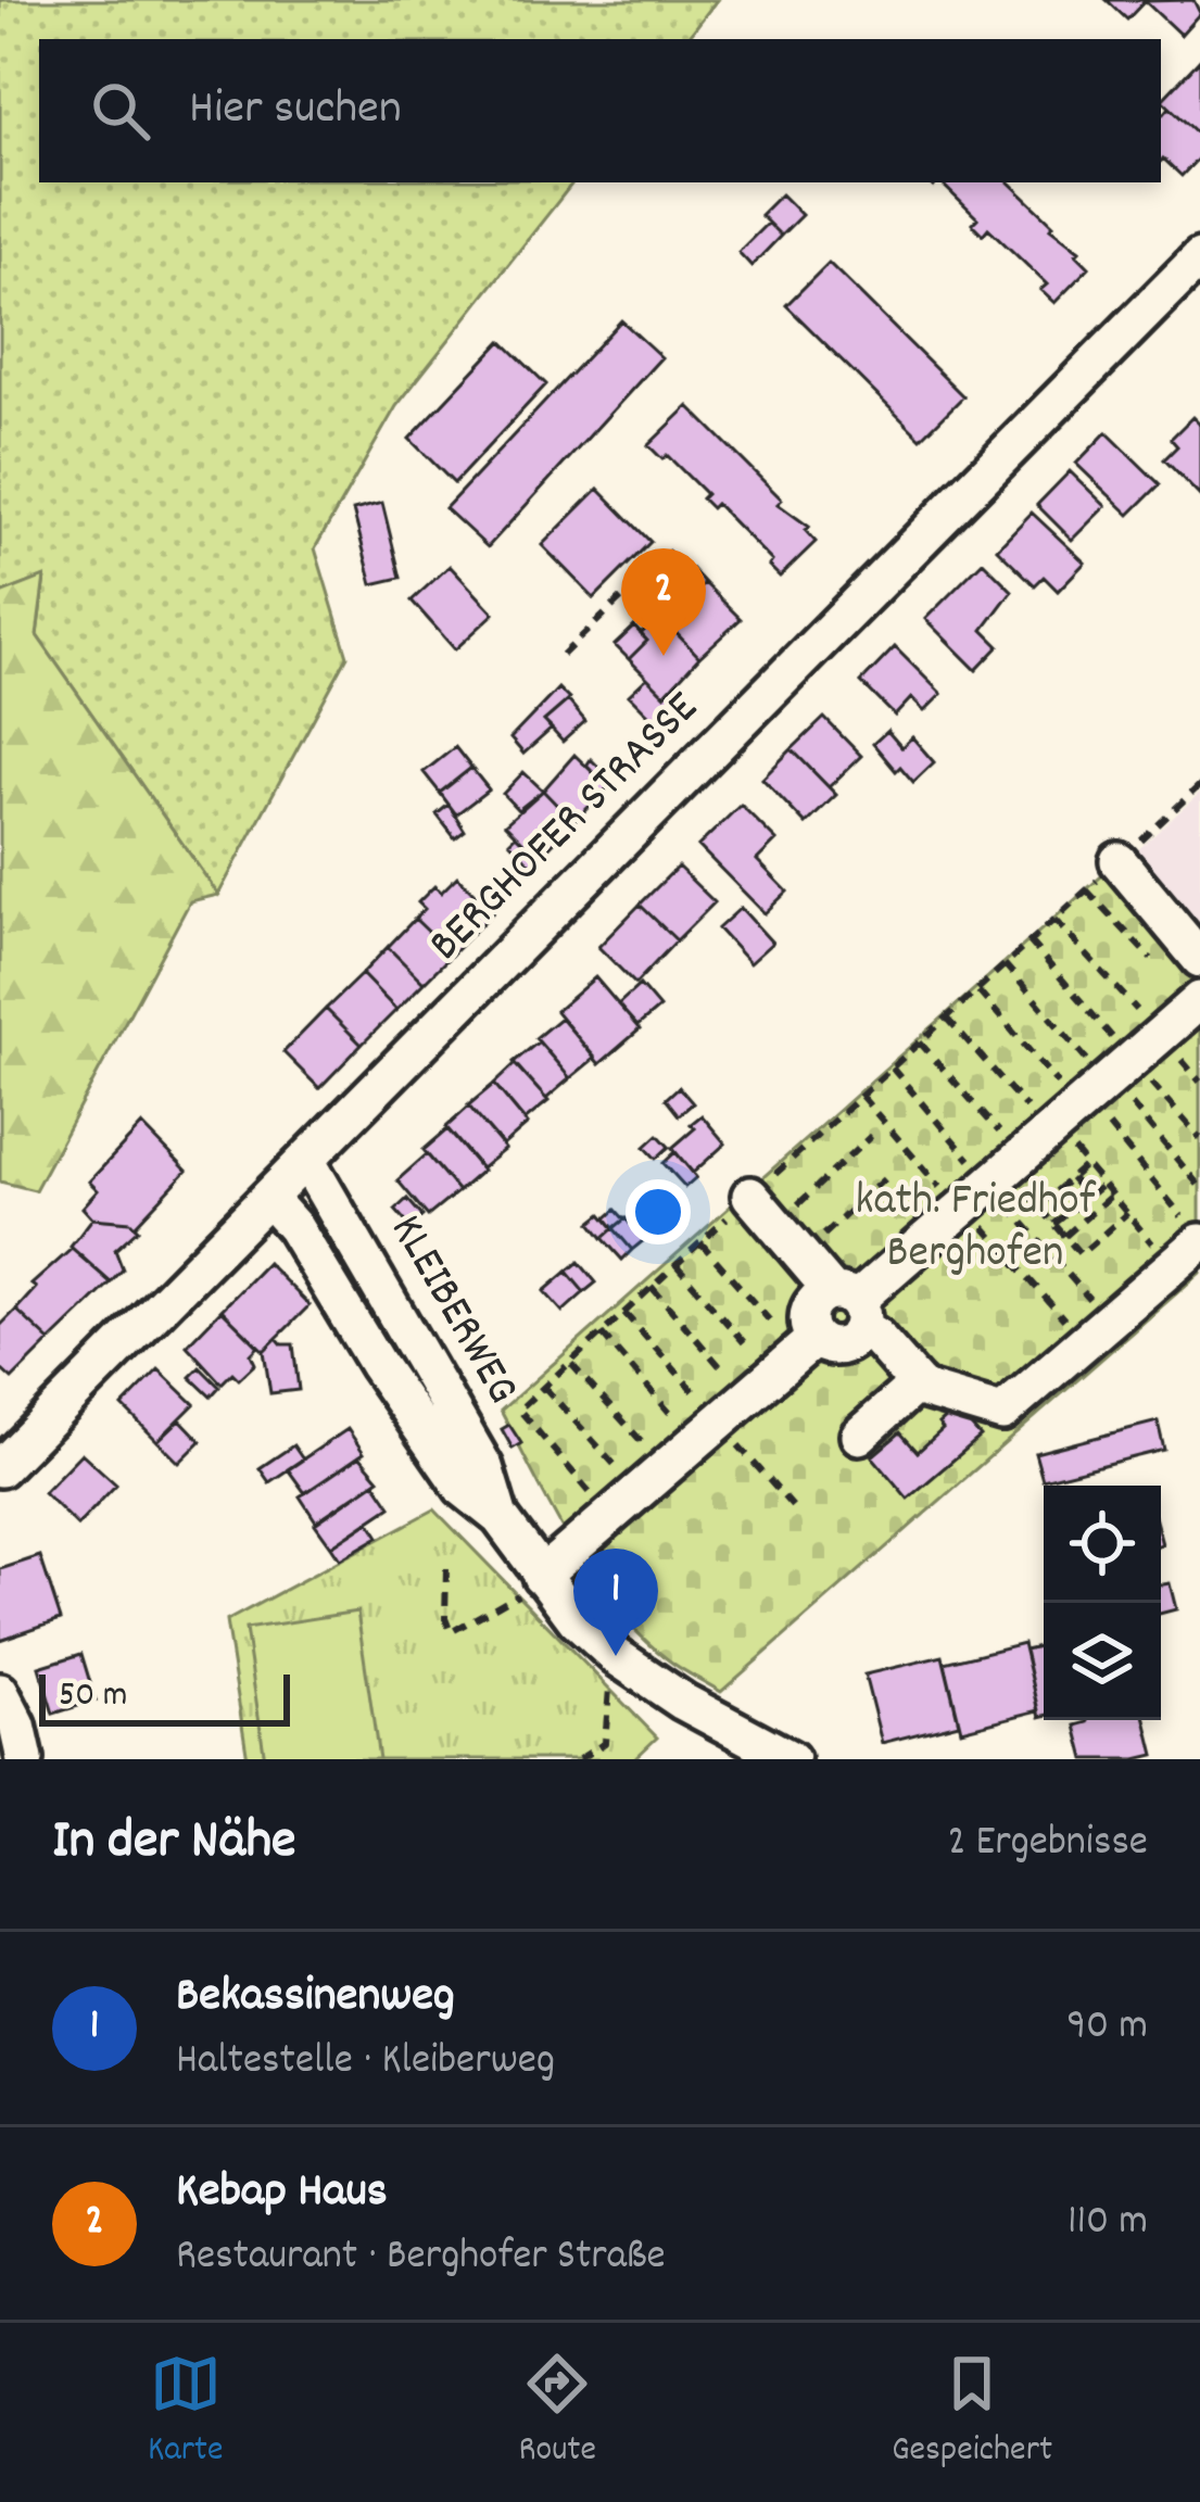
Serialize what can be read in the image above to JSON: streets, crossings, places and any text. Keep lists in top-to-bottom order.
{
  "streets": {
    "street": ["BERGHOFER STRASSE", "KLEIBERWEG"]
  },
  "crossings": [
    ["BERGHOFER STRASSE", "KLEIBERWEG"]
  ],
  "parks": ["kath. Friedhof Berghofen"],
  "scale_bar": "50 m",
  "page": {
    "search": "Hier suchen",
    "pins": ["2", "1"],
    "scale": "50 m",
    "heading": ["In der Nähe", "2 Ergebnisse"],
    "list": [
      {
        "mark": "1",
        "name": "Bekassinenweg",
        "note": "Haltestelle · Kleiberweg",
        "value": "90 m"
      },
      {
        "mark": "2",
        "name": "Kebap Haus",
        "note": "Restaurant · Berghofer Straße",
        "value": "110 m"
      }
    ],
    "nav": ["Karte", "Route", "Gespeichert"]
  }
}
